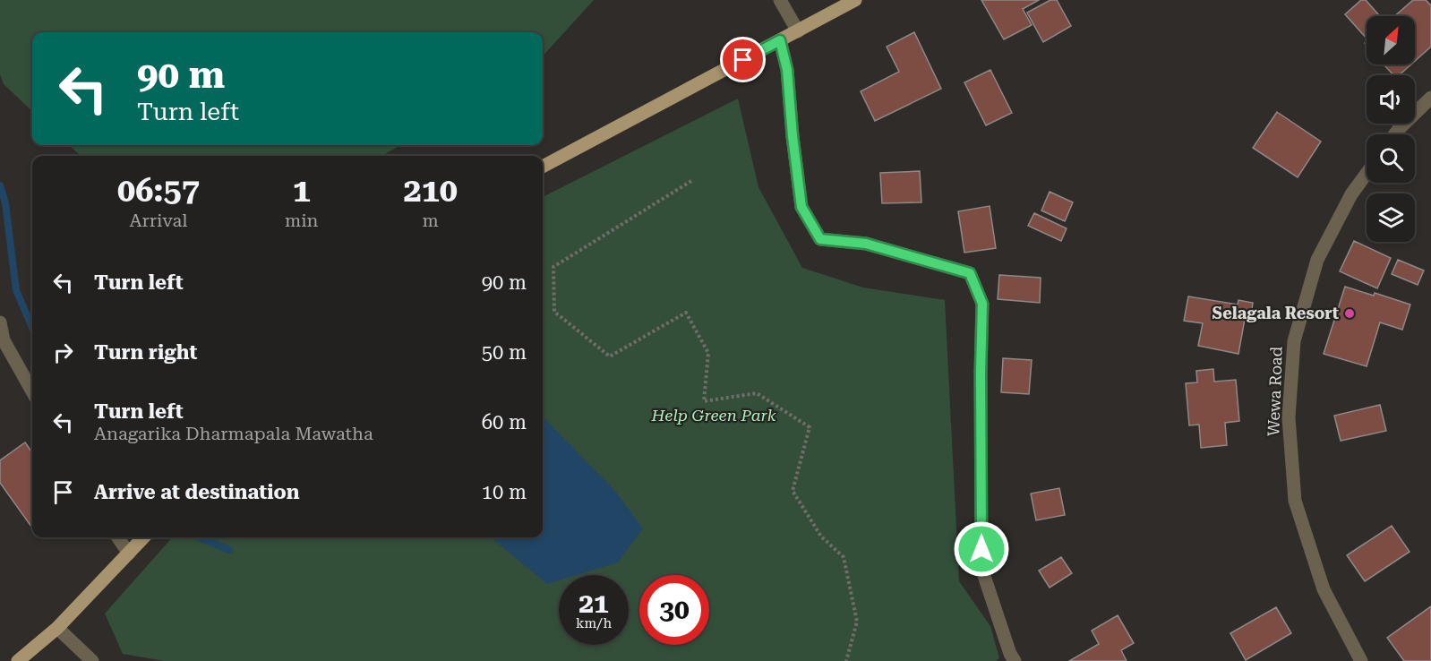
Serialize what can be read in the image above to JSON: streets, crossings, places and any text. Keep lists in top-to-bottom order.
{
  "streets": {
    "street": ["Wewa Road"]
  },
  "parks": ["Help Green Park"],
  "places": ["Selagala Resort"],
  "north": "top right",
  "page": {
    "turn": ["90 m", "Turn left"],
    "eta": [
      "06:57",
      "Arrival",
      "1",
      "min",
      "210",
      "m"
    ],
    "list": [
      {
        "name": "Turn left",
        "value": "90 m"
      },
      {
        "name": "Turn right",
        "value": "50 m"
      },
      {
        "name": "Turn left",
        "note": "Anagarika Dharmapala Mawatha",
        "value": "60 m"
      },
      {
        "name": "Arrive at destination",
        "value": "10 m"
      }
    ],
    "speed": "21 km/h",
    "limit": "30"
  }
}
